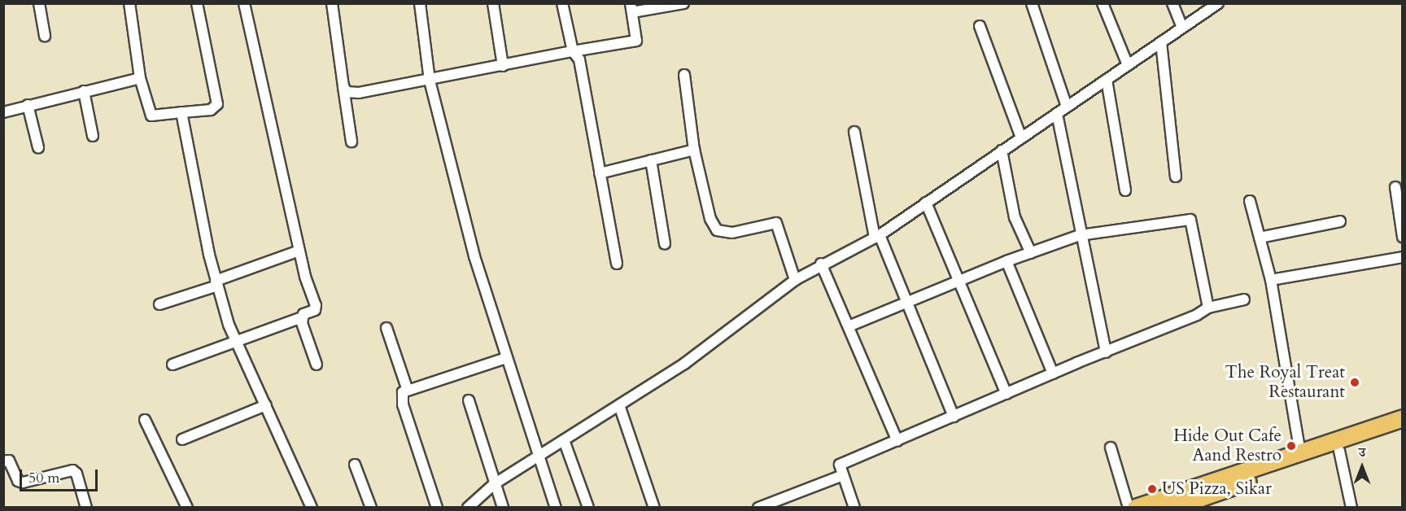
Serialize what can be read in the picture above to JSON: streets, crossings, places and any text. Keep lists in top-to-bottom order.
{
  "places": ["The Royal Treat Restaurant", "Hide Out Cafe Aand Restro", "US Pizza, Sikar"],
  "scale_bar": "50 m",
  "north": "top"
}
